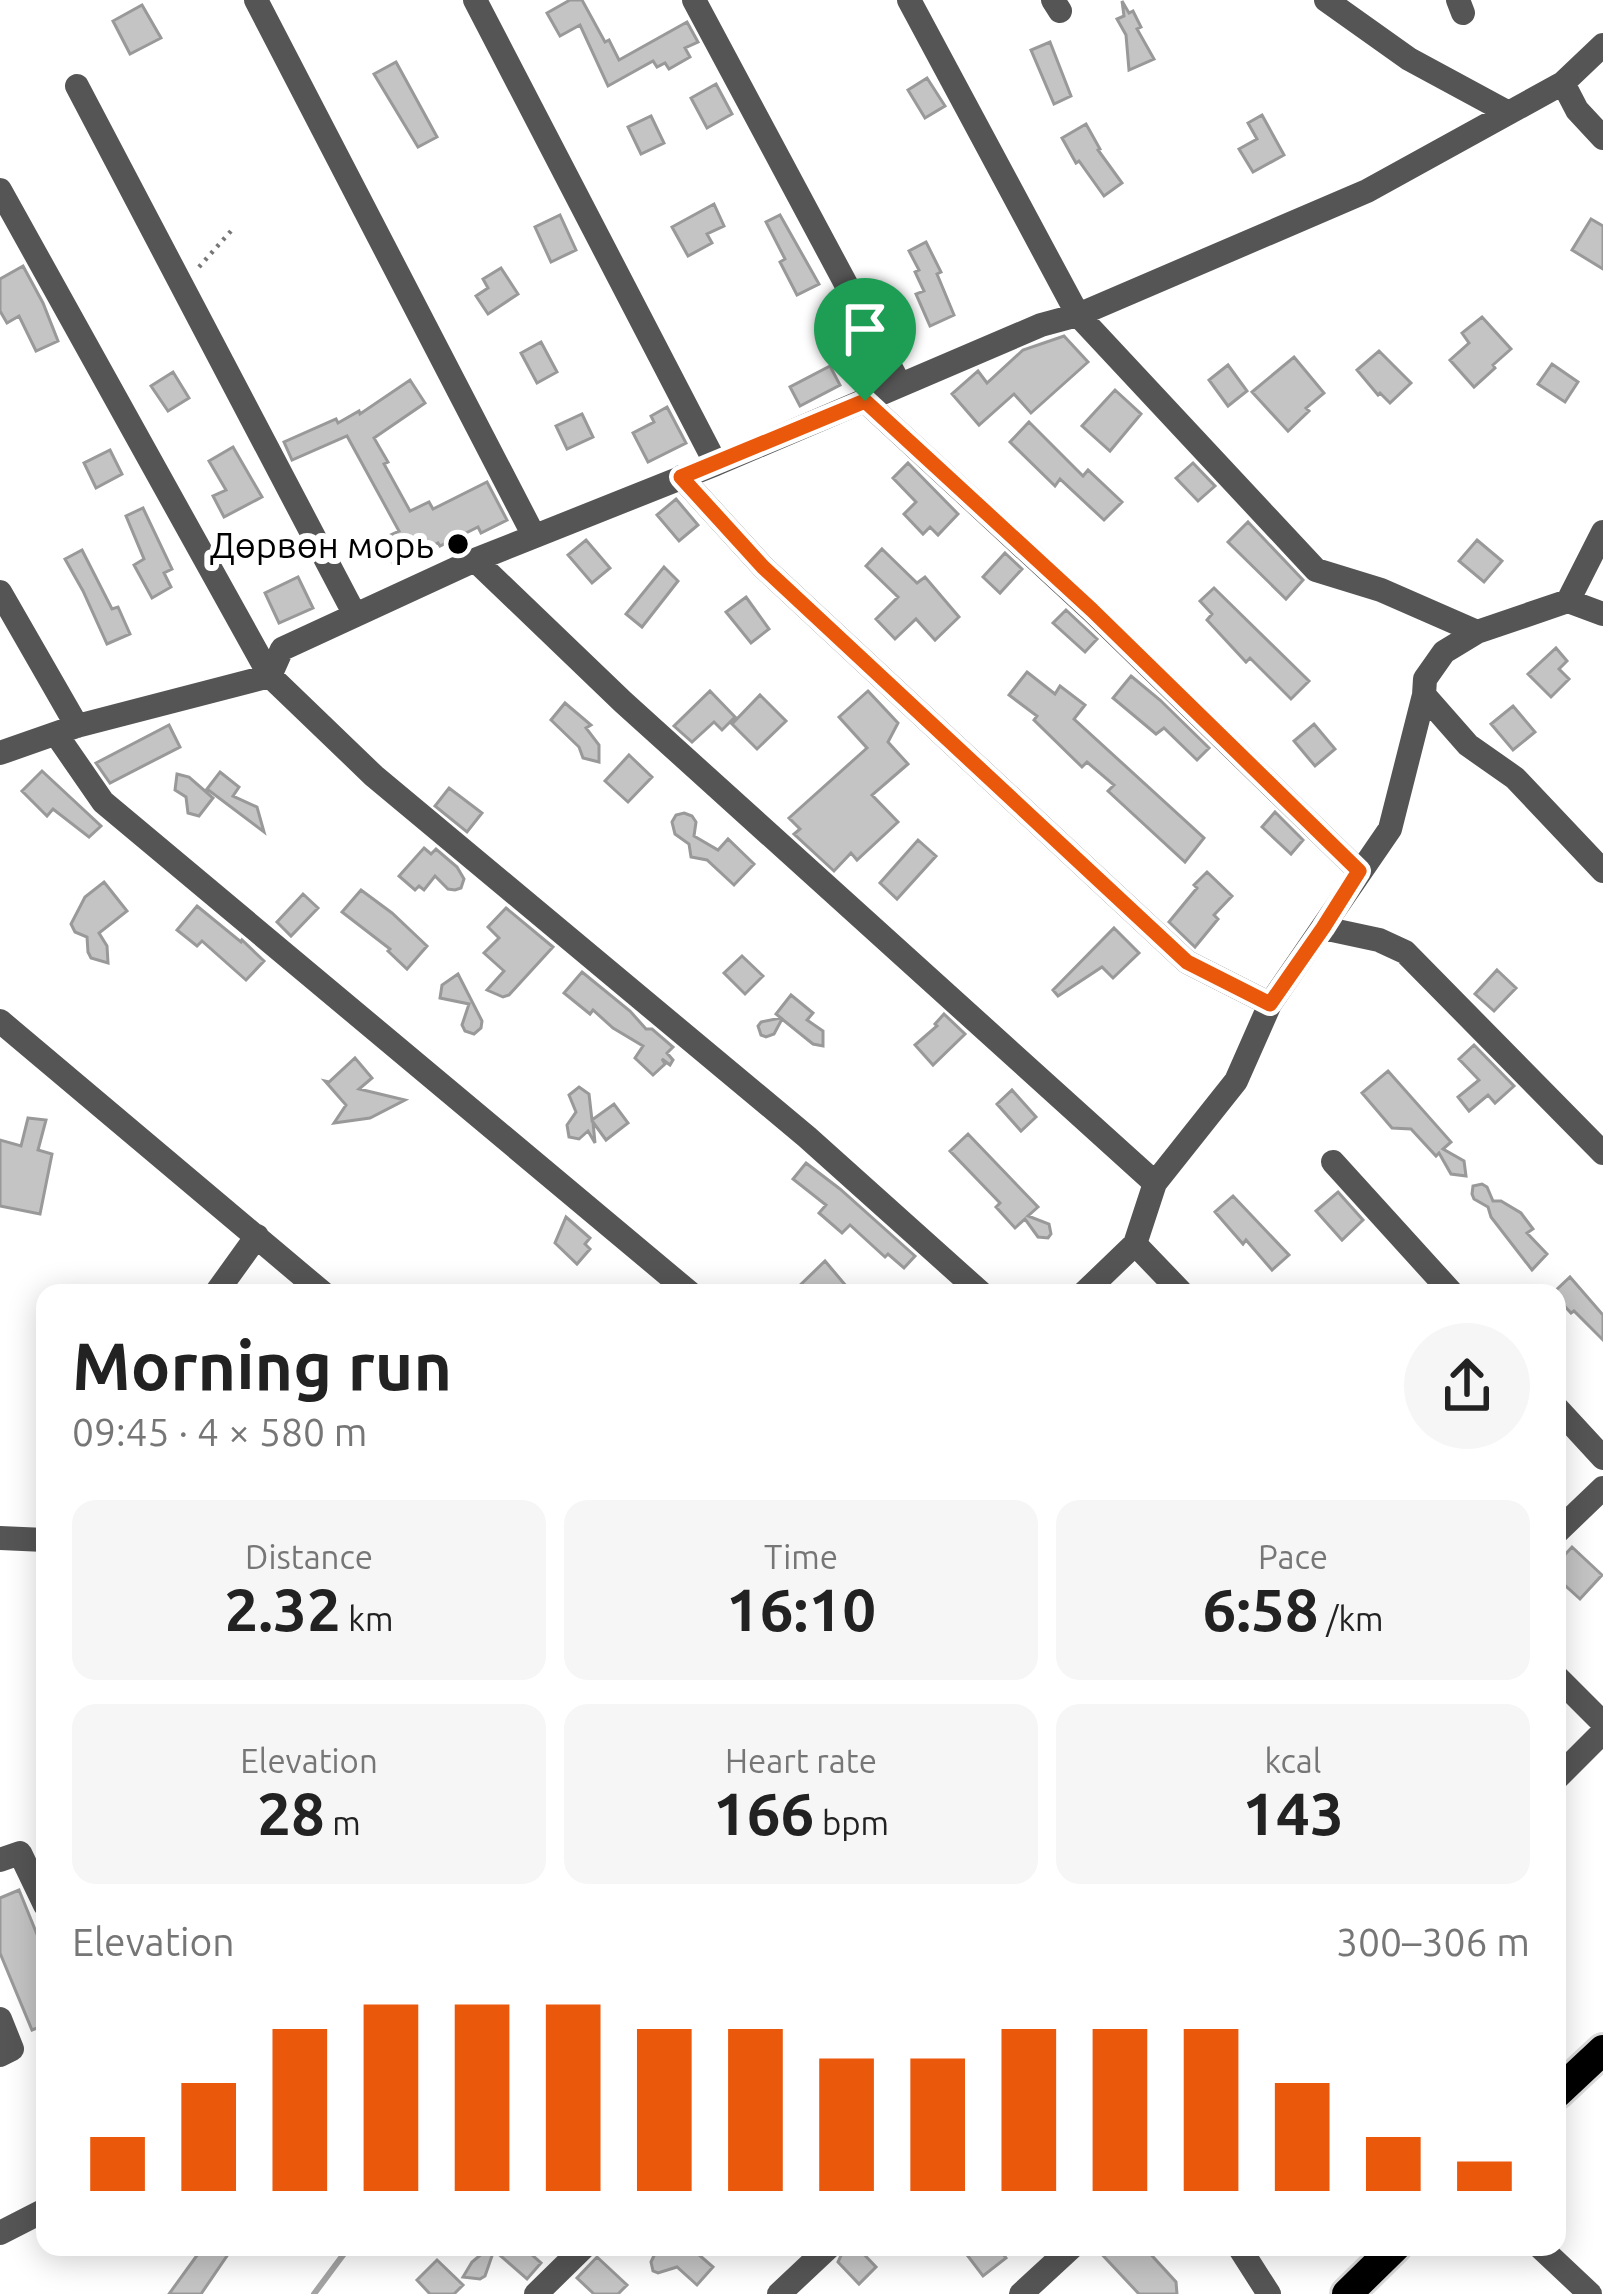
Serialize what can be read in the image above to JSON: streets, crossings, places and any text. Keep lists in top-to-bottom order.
{
  "places": ["Дөрвөн морь"],
  "page": {
    "heading": ["Morning run", "09:45 · 4 × 580 m"],
    "stats": [
      ["Distance", "2.32 km"],
      ["Time", "16:10"],
      ["Pace", "6:58 /km"],
      ["Elevation", "28 m"],
      ["Heart rate", "166 bpm"],
      ["kcal", "143"]
    ],
    "chart": ["Elevation", "300–306 m"]
  }
}
